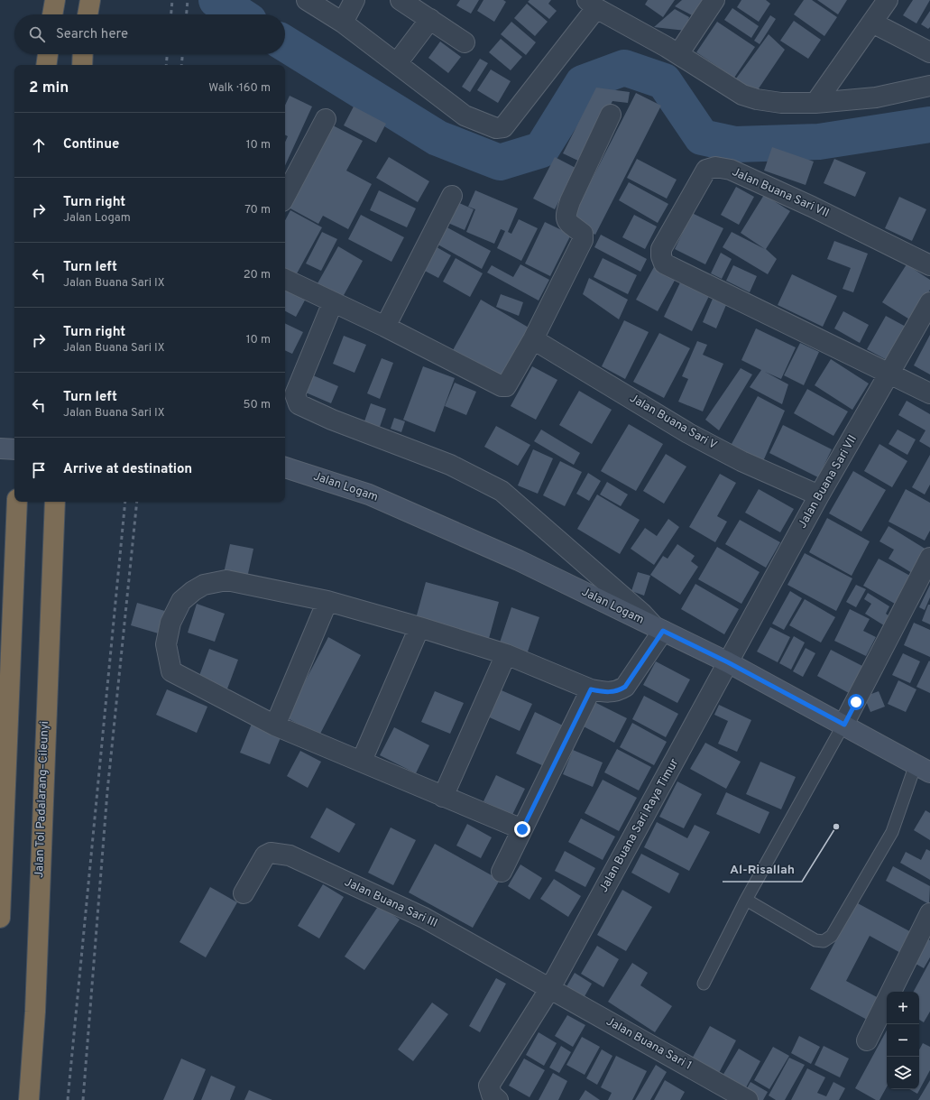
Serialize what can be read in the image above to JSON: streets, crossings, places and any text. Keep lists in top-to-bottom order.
{
  "streets": {
    "highway": ["Jalan Tol Padalarang–Cileunyi"],
    "street": [
      "Jalan Buana Sari VII",
      "Jalan Buana Sari V",
      "Jalan Logam",
      "Jalan Buana Sari Raya Timur",
      "Jalan Buana Sari III",
      "Jalan Buana Sari 1"
    ]
  },
  "crossings": [
    ["Jalan Buana Sari VII", "Jalan Buana Sari V"],
    ["Jalan Buana Sari VII", "Jalan Logam"],
    ["Jalan Buana Sari VII", "Jalan Buana Sari Raya Timur"],
    ["Jalan Logam", "Jalan Buana Sari Raya Timur"],
    ["Jalan Buana Sari Raya Timur", "Jalan Buana Sari III"],
    ["Jalan Buana Sari Raya Timur", "Jalan Buana Sari 1"],
    ["Jalan Buana Sari III", "Jalan Buana Sari 1"]
  ],
  "places": ["Al-Risallah"],
  "page": {
    "search": "Search here",
    "heading": ["2 min", "Walk · 160 m"],
    "list": [
      ["Continue", "10 m"],
      ["Turn right", "Jalan Logam", "70 m"],
      ["Turn left", "Jalan Buana Sari IX", "20 m"],
      ["Turn right", "Jalan Buana Sari IX", "10 m"],
      ["Turn left", "Jalan Buana Sari IX", "50 m"],
      "Arrive at destination"
    ],
    "map_buttons": ["+", "−"]
  }
}
